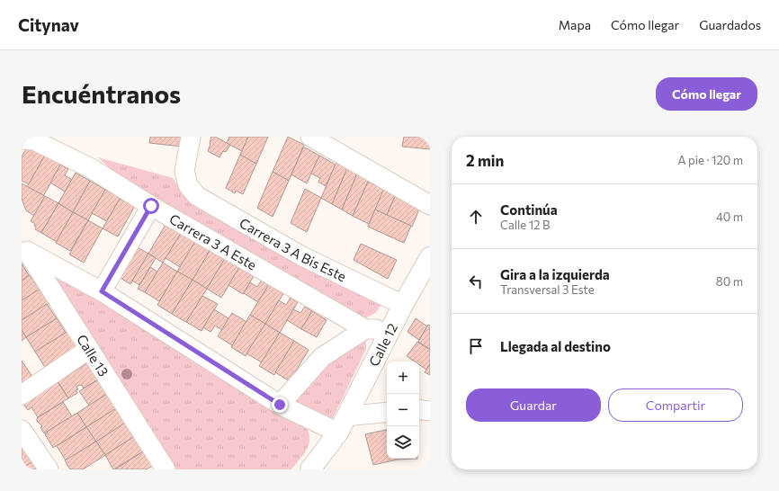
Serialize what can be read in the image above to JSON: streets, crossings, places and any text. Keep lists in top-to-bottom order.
{
  "streets": {
    "street": [
      "Carrera 3 A Este",
      "Carrera 3 A Bis Este",
      "Calle 12",
      "Calle 13"
    ]
  },
  "crossings": [
    ["Carrera 3 A Bis Este", "Calle 12"]
  ],
  "page": {
    "header": "Citynav",
    "nav": ["Mapa", "Cómo llegar", "Guardados"],
    "buttons": [
      "Cómo llegar",
      ["Guardar", "Compartir"]
    ],
    "title": "Encuéntranos",
    "heading": ["2 min", "A pie · 120 m"],
    "list": [
      ["Continúa", "Calle 12 B", "40 m"],
      ["Gira a la izquierda", "Transversal 3 Este", "80 m"],
      "Llegada al destino"
    ],
    "map_buttons": ["+", "−"]
  }
}
